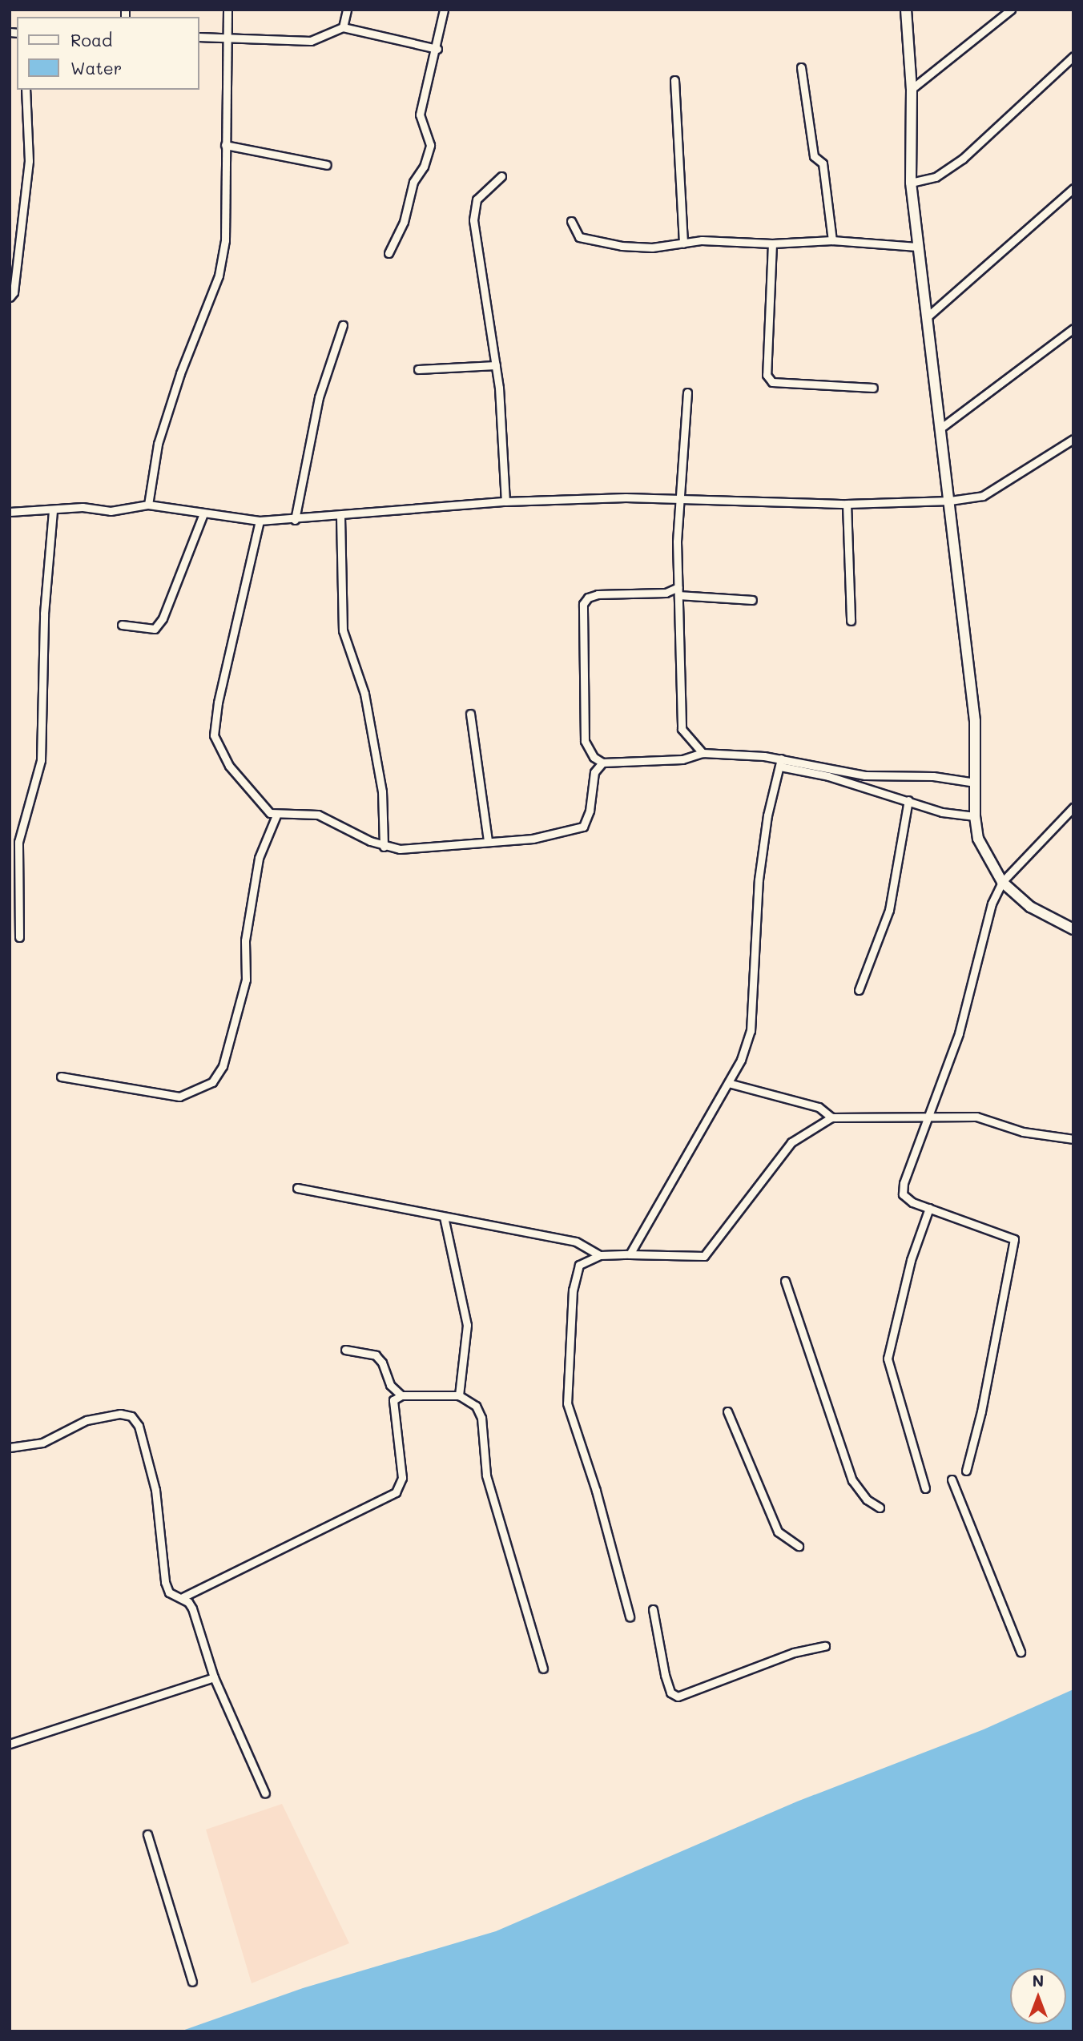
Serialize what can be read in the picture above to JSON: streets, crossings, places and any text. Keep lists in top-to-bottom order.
{
  "legend": ["Road", "Water"],
  "north": "top"
}
